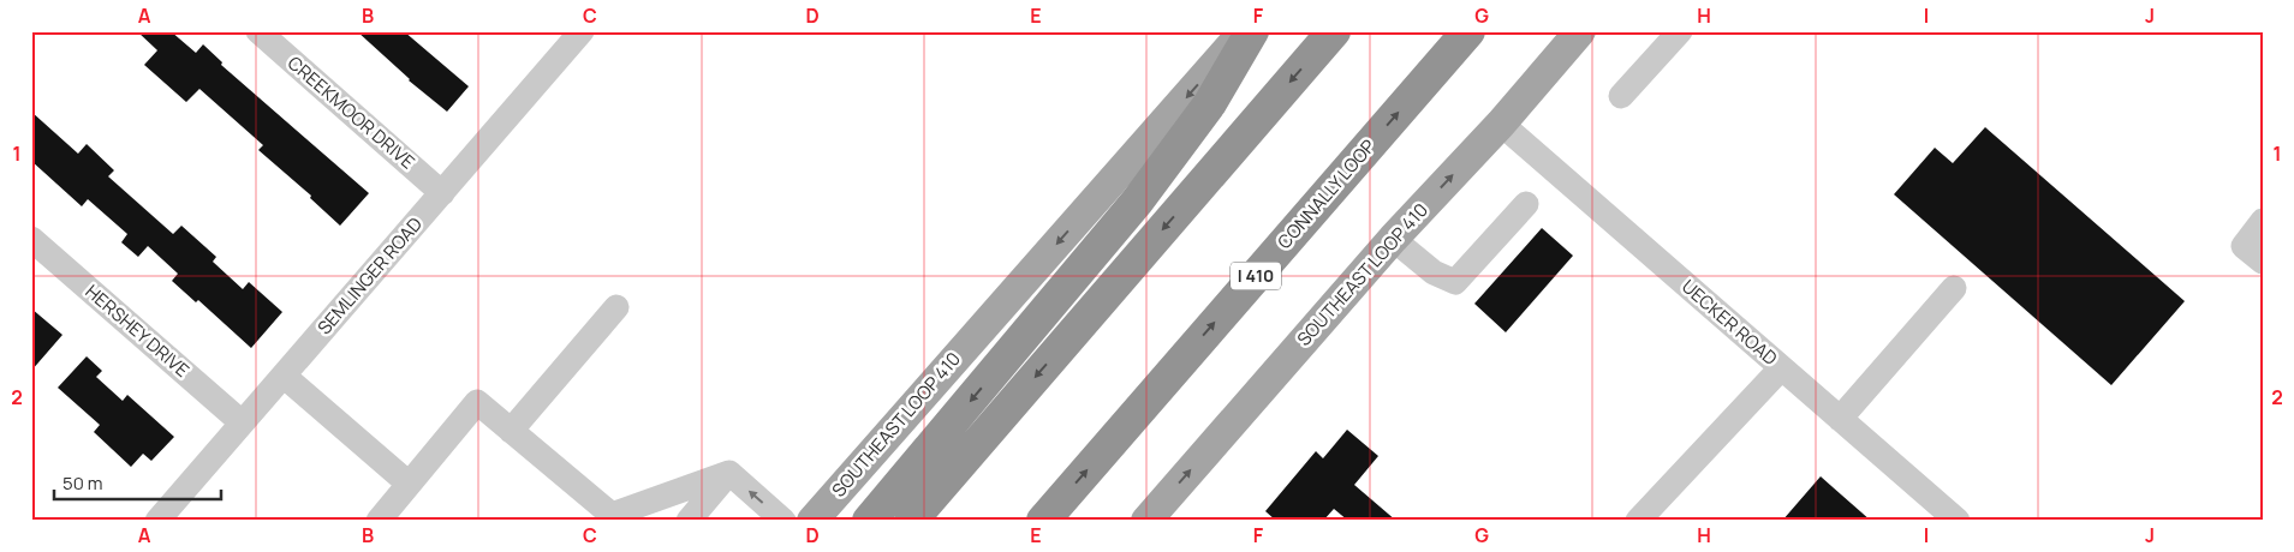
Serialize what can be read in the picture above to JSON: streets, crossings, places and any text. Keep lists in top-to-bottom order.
{
  "streets": {
    "highway": ["CONNALLY LOOP", "I 410"],
    "main road": ["SOUTHEAST LOOP 410"],
    "street": [
      "CREEKMOOR DRIVE",
      "SEMLINGER ROAD",
      "UECKER ROAD",
      "HERSHEY DRIVE"
    ]
  },
  "crossings": [
    ["CREEKMOOR DRIVE", "SEMLINGER ROAD"],
    ["SOUTHEAST LOOP 410", "UECKER ROAD"],
    ["SEMLINGER ROAD", "HERSHEY DRIVE"]
  ],
  "scale_bar": "50 m",
  "grid": {
    "columns": [
      "A",
      "B",
      "C",
      "D",
      "E",
      "F",
      "G",
      "H",
      "I",
      "J"
    ],
    "rows": ["1", "2"]
  }
}
